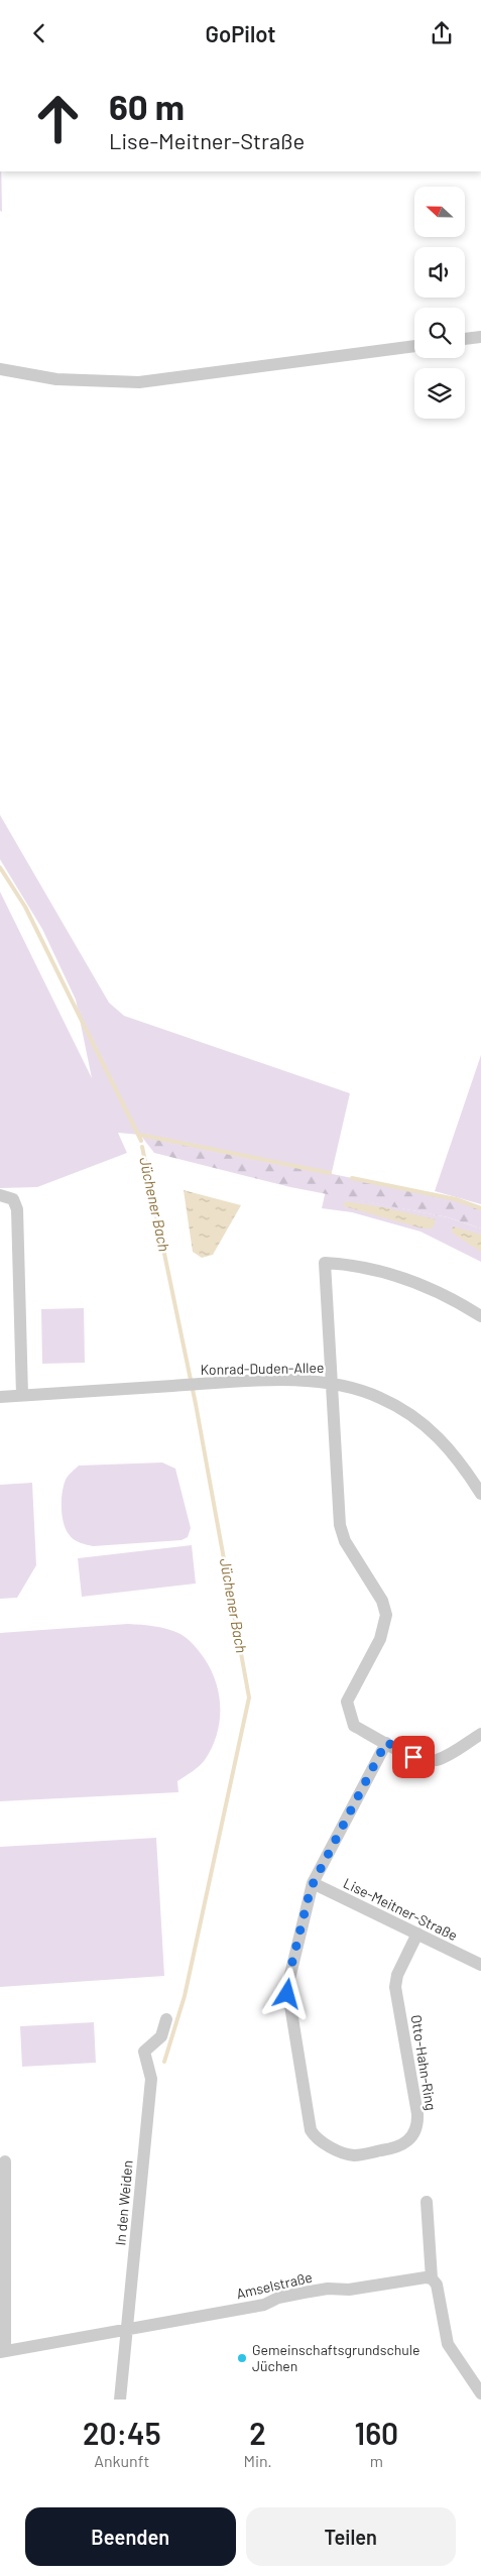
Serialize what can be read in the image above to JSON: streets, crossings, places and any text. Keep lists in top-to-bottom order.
{
  "streets": {
    "street": [
      "Konrad-Duden-Allee",
      "Lise-Meitner-Straße",
      "Otto-Hahn-Ring",
      "In den Weiden",
      "Amselstraße"
    ]
  },
  "crossings": [
    ["Lise-Meitner-Straße", "Otto-Hahn-Ring"],
    ["In den Weiden", "Amselstraße"]
  ],
  "water": ["Jüchener Bach"],
  "places": ["Gemeinschaftsgrundschule Jüchen"],
  "north": "left",
  "page": {
    "header": "GoPilot",
    "turn": ["60 m", "Lise-Meitner-Straße"],
    "eta": [
      "20:45",
      "Ankunft",
      "2",
      "Min.",
      "160",
      "m"
    ],
    "buttons": ["Beenden", "Teilen"]
  }
}
